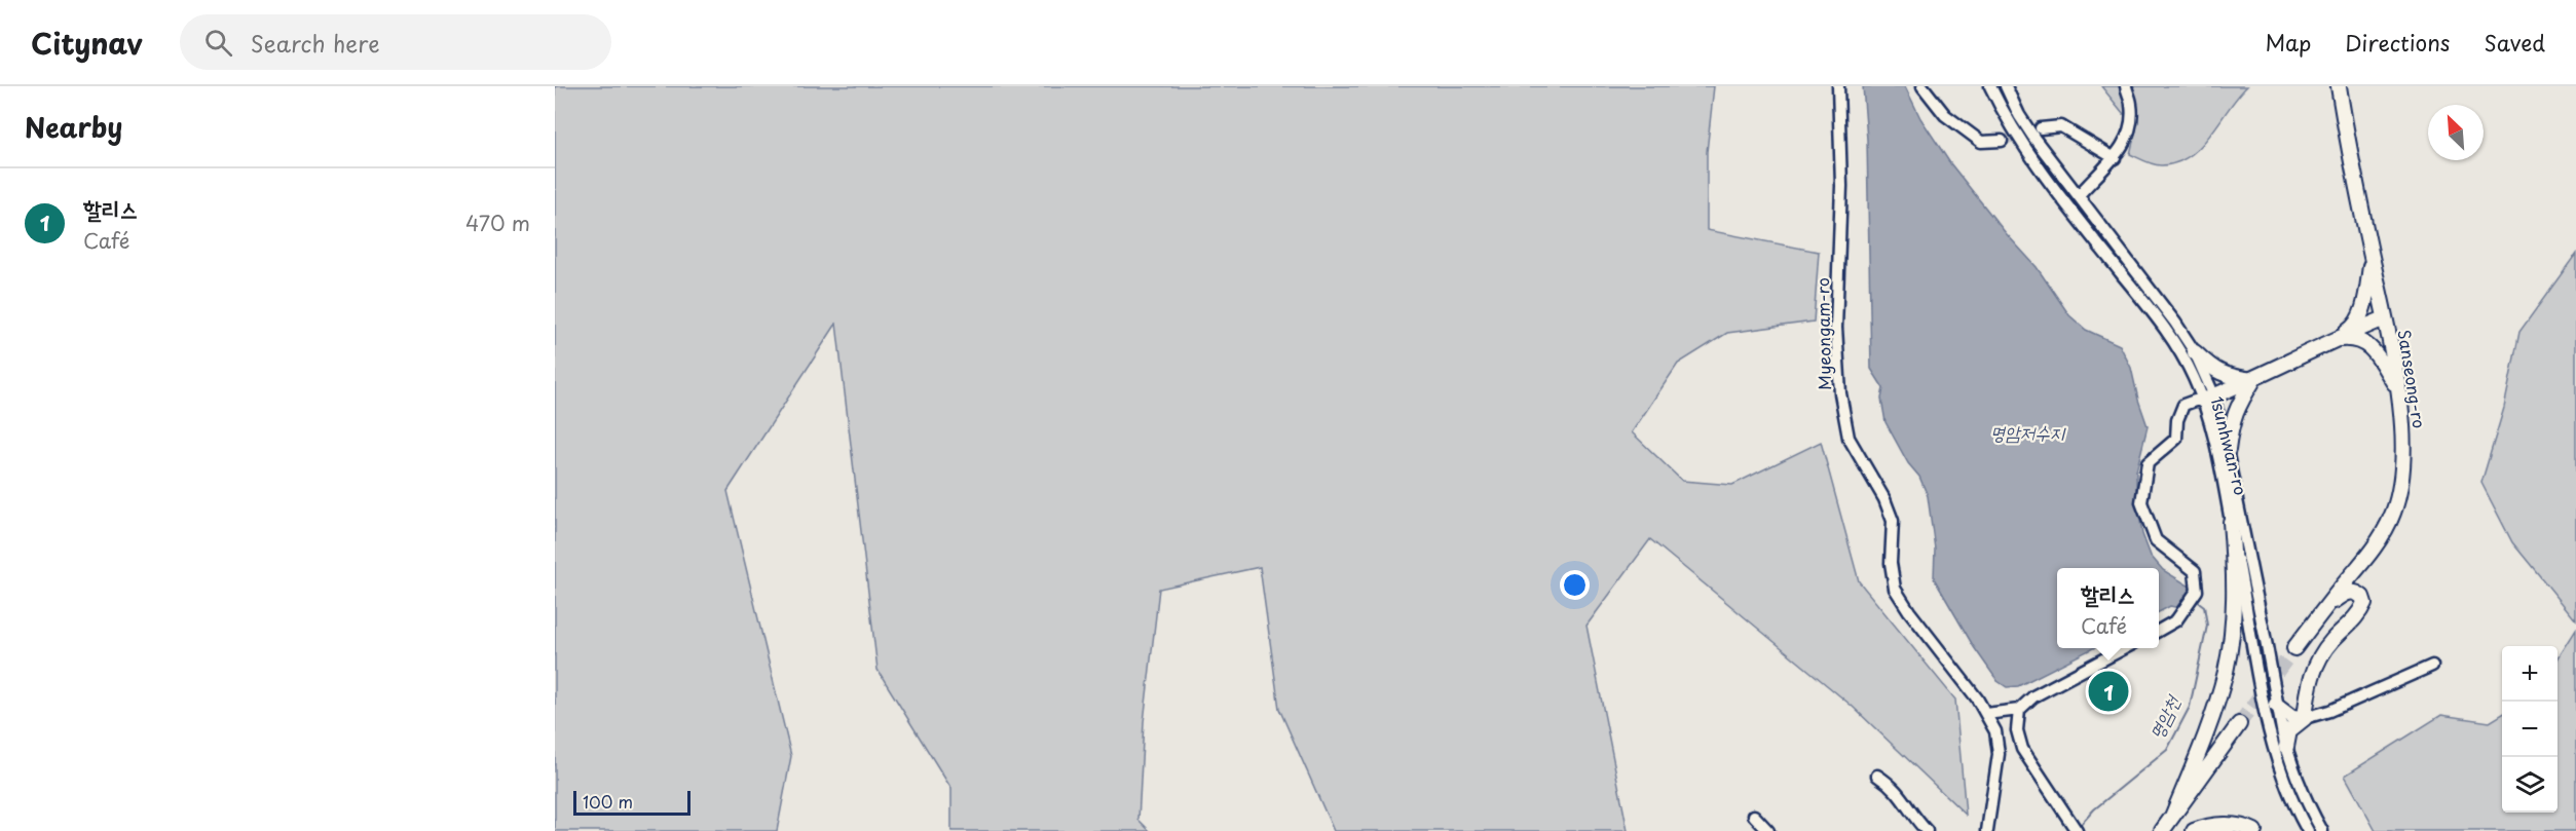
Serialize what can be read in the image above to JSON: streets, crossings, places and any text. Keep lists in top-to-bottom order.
{
  "streets": {
    "main road": ["Sanseong-ro"],
    "street": ["Myeongam-ro", "1sunhwan-ro"]
  },
  "water": ["명암저수지", "명암천"],
  "scale_bar": "100 m",
  "north": "top left",
  "page": {
    "header": "Citynav",
    "search": "Search here",
    "nav": ["Map", "Directions", "Saved"],
    "heading": "Nearby",
    "list": [
      {
        "mark": "1",
        "name": "할리스",
        "note": "Café",
        "value": "470 m"
      }
    ],
    "popup": ["할리스", "Café"],
    "map_buttons": ["+", "−"],
    "pins": "1",
    "scale": "100 m"
  }
}
